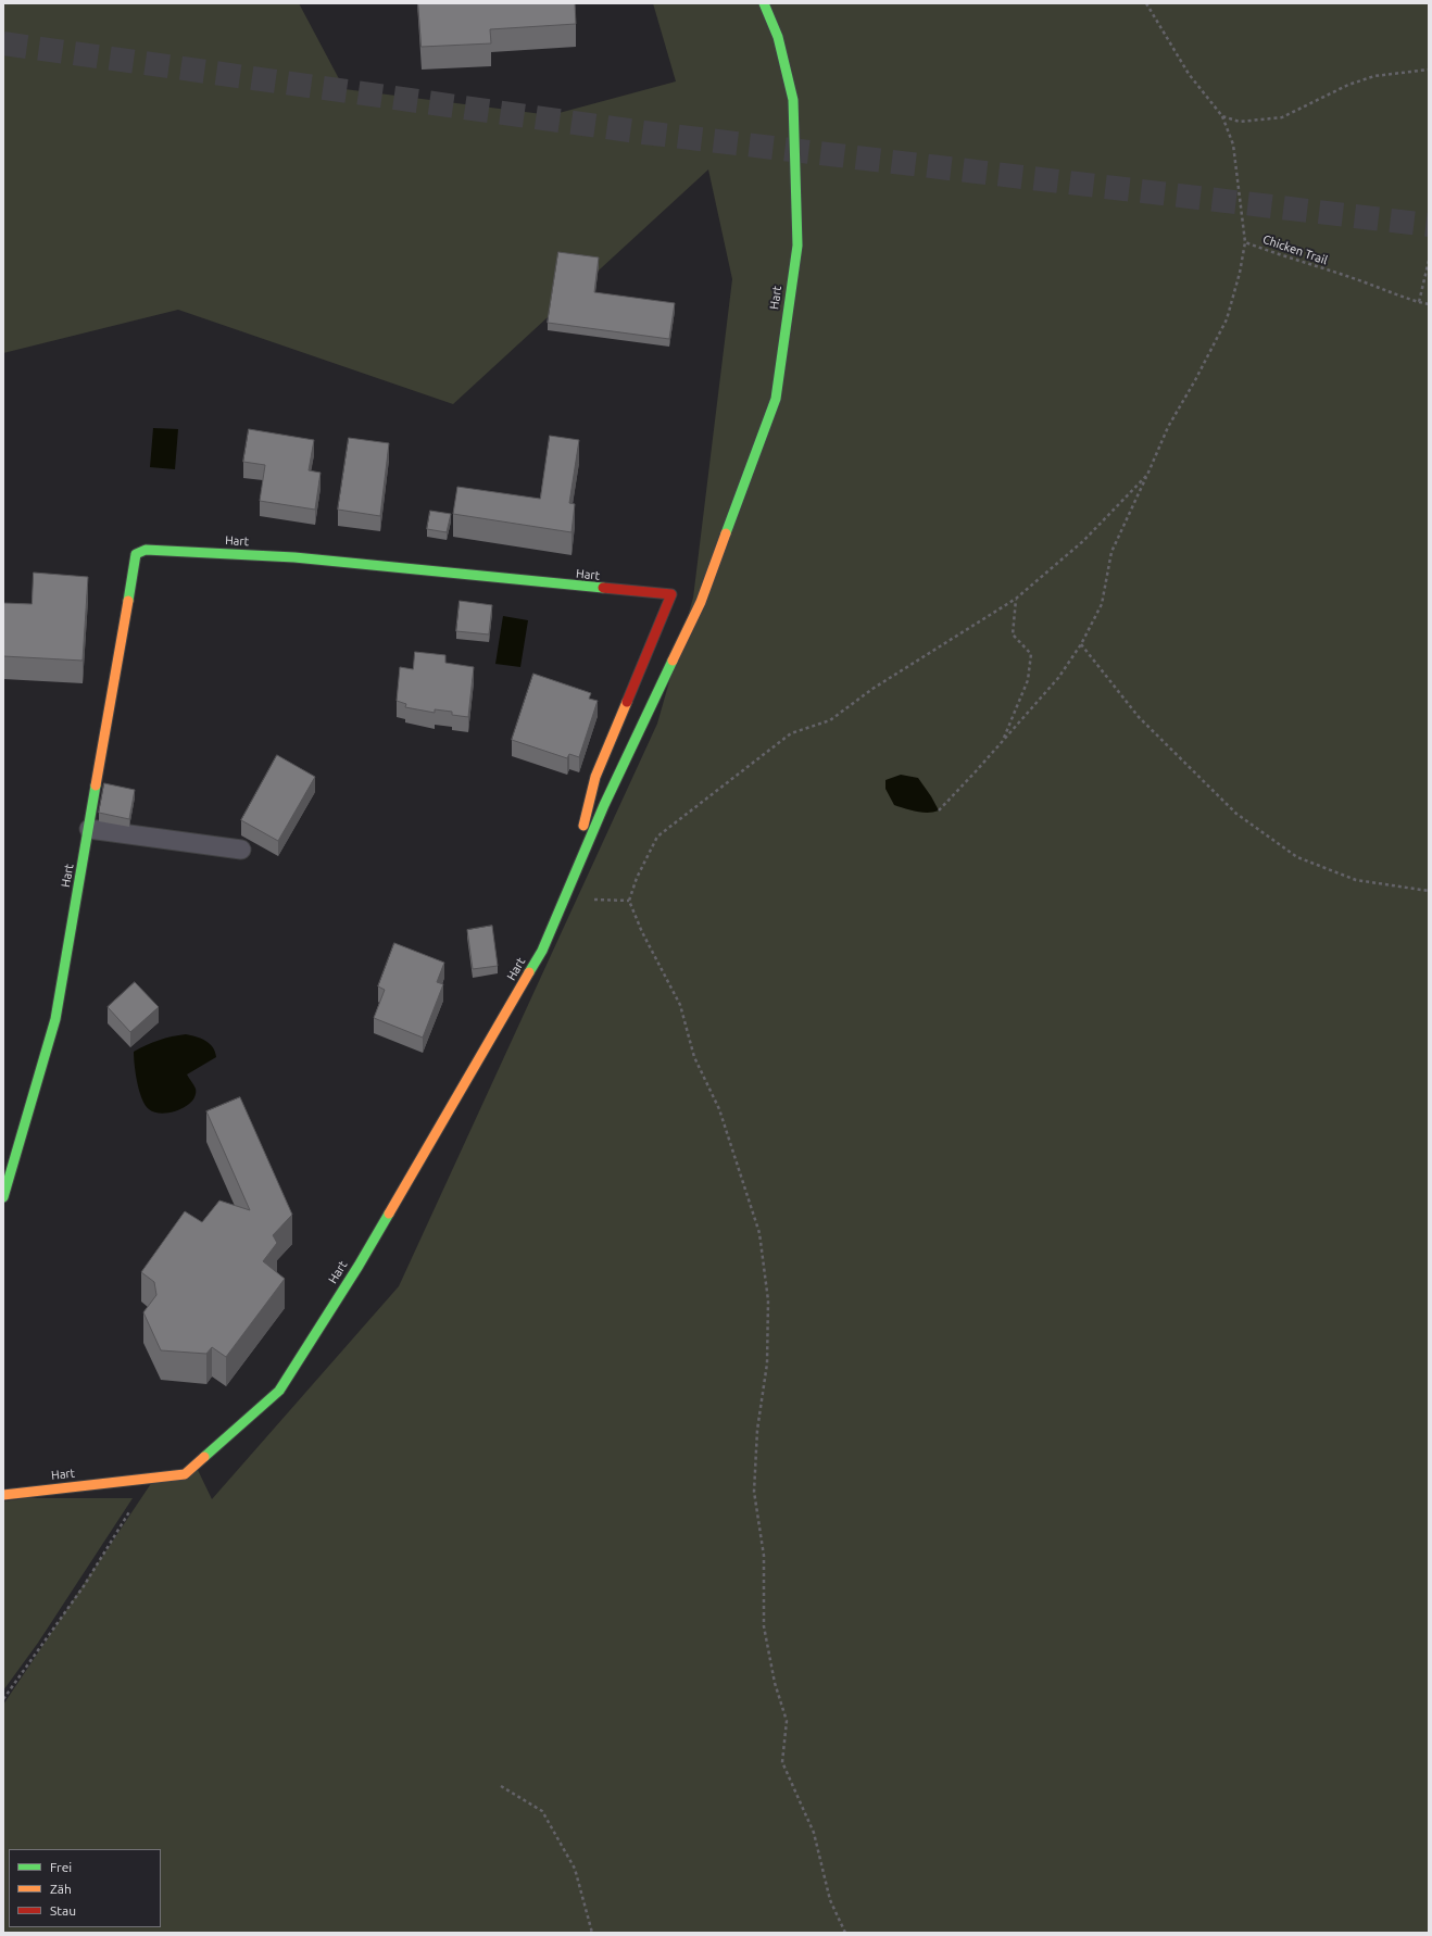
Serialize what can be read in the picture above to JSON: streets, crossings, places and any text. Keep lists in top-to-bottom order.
{
  "streets": {
    "street": ["Hart"],
    "path": ["Chicken Trail"]
  },
  "legend": ["Frei", "Zäh", "Stau"]
}
